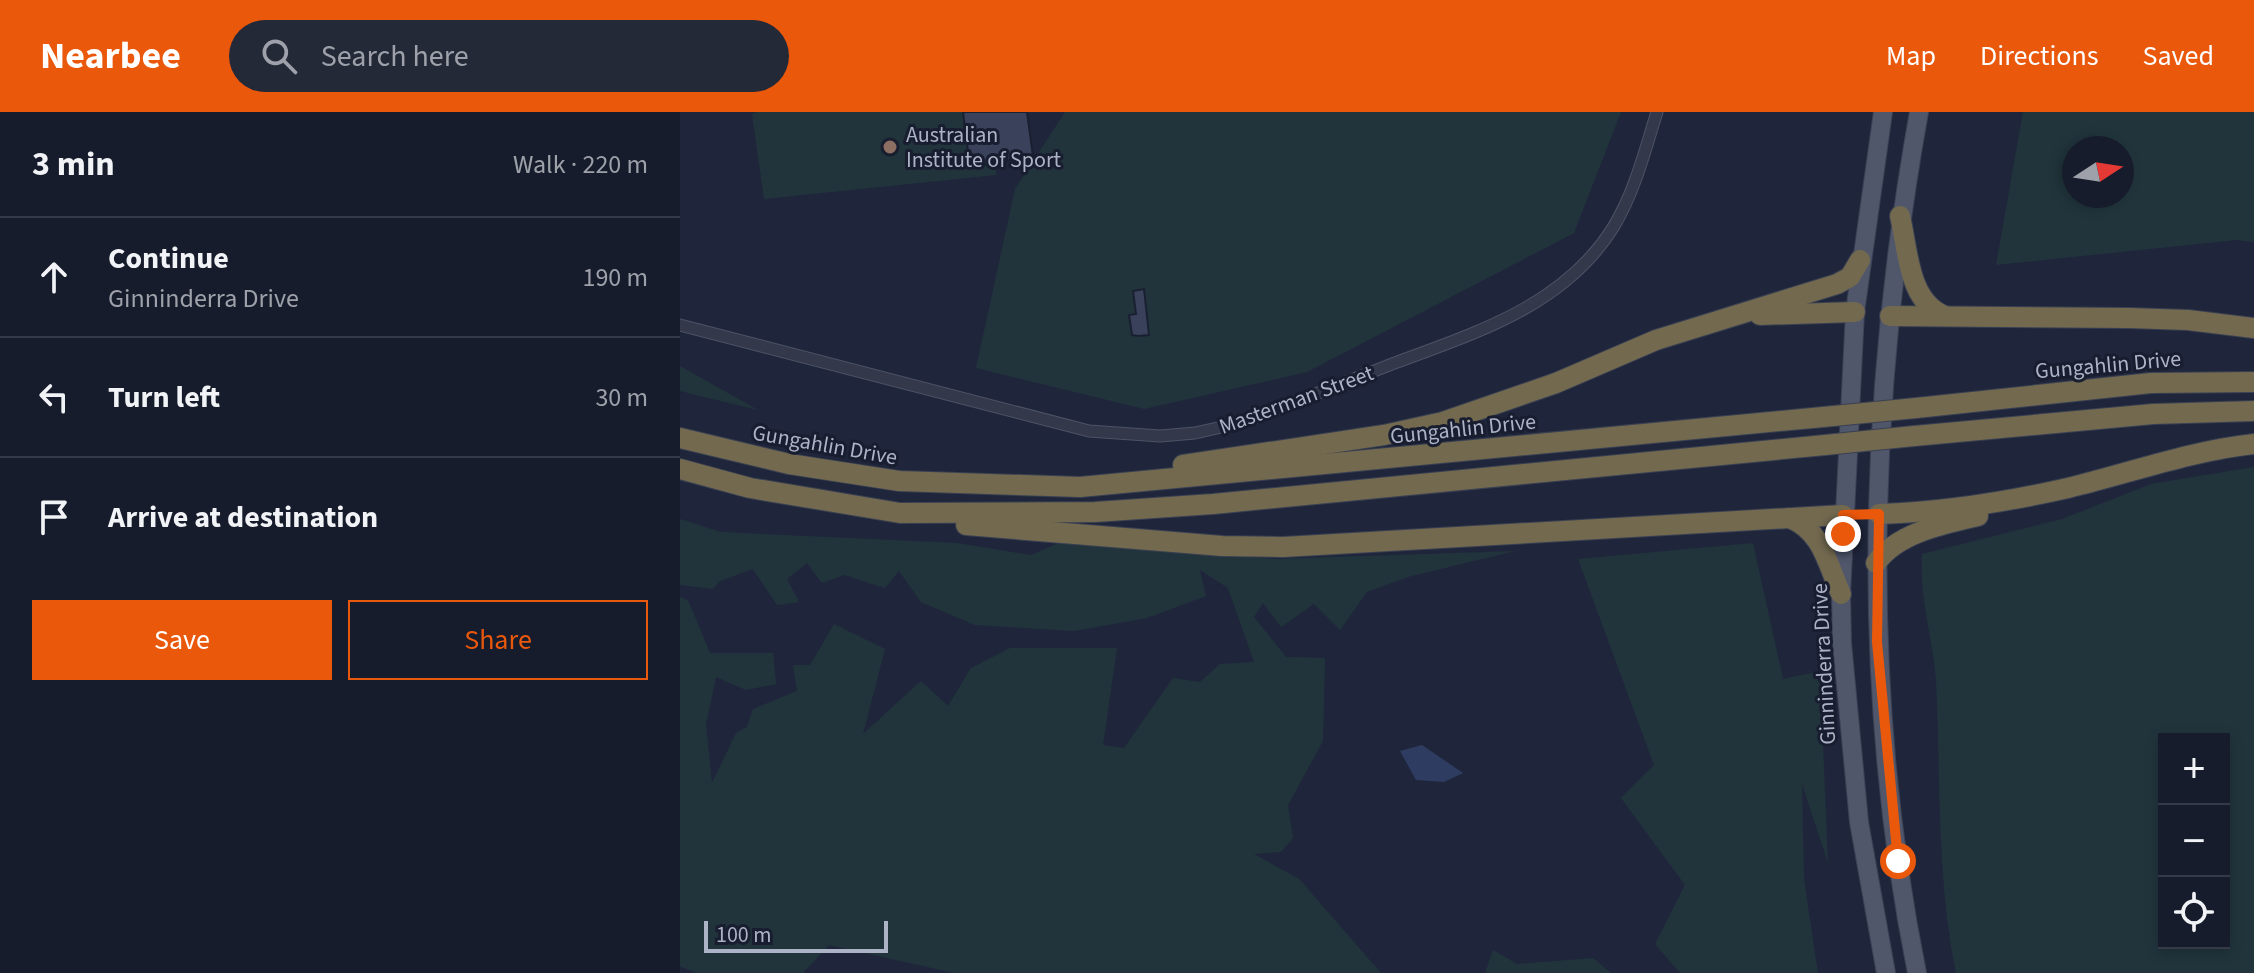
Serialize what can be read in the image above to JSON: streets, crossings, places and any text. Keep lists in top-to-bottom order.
{
  "streets": {
    "highway": ["Gungahlin Drive"],
    "main road": ["Ginninderra Drive"],
    "street": ["Masterman Street"]
  },
  "places": ["Australian Institute of Sport"],
  "scale_bar": "100 m",
  "north": "right",
  "page": {
    "header": "Nearbee",
    "search": "Search here",
    "nav": ["Map", "Directions", "Saved"],
    "heading": ["3 min", "Walk · 220 m"],
    "list": [
      ["Continue", "Ginninderra Drive", "190 m"],
      ["Turn left", "30 m"],
      "Arrive at destination"
    ],
    "buttons": ["Save", "Share"],
    "map_buttons": ["+", "−"],
    "scale": "100 m"
  }
}
